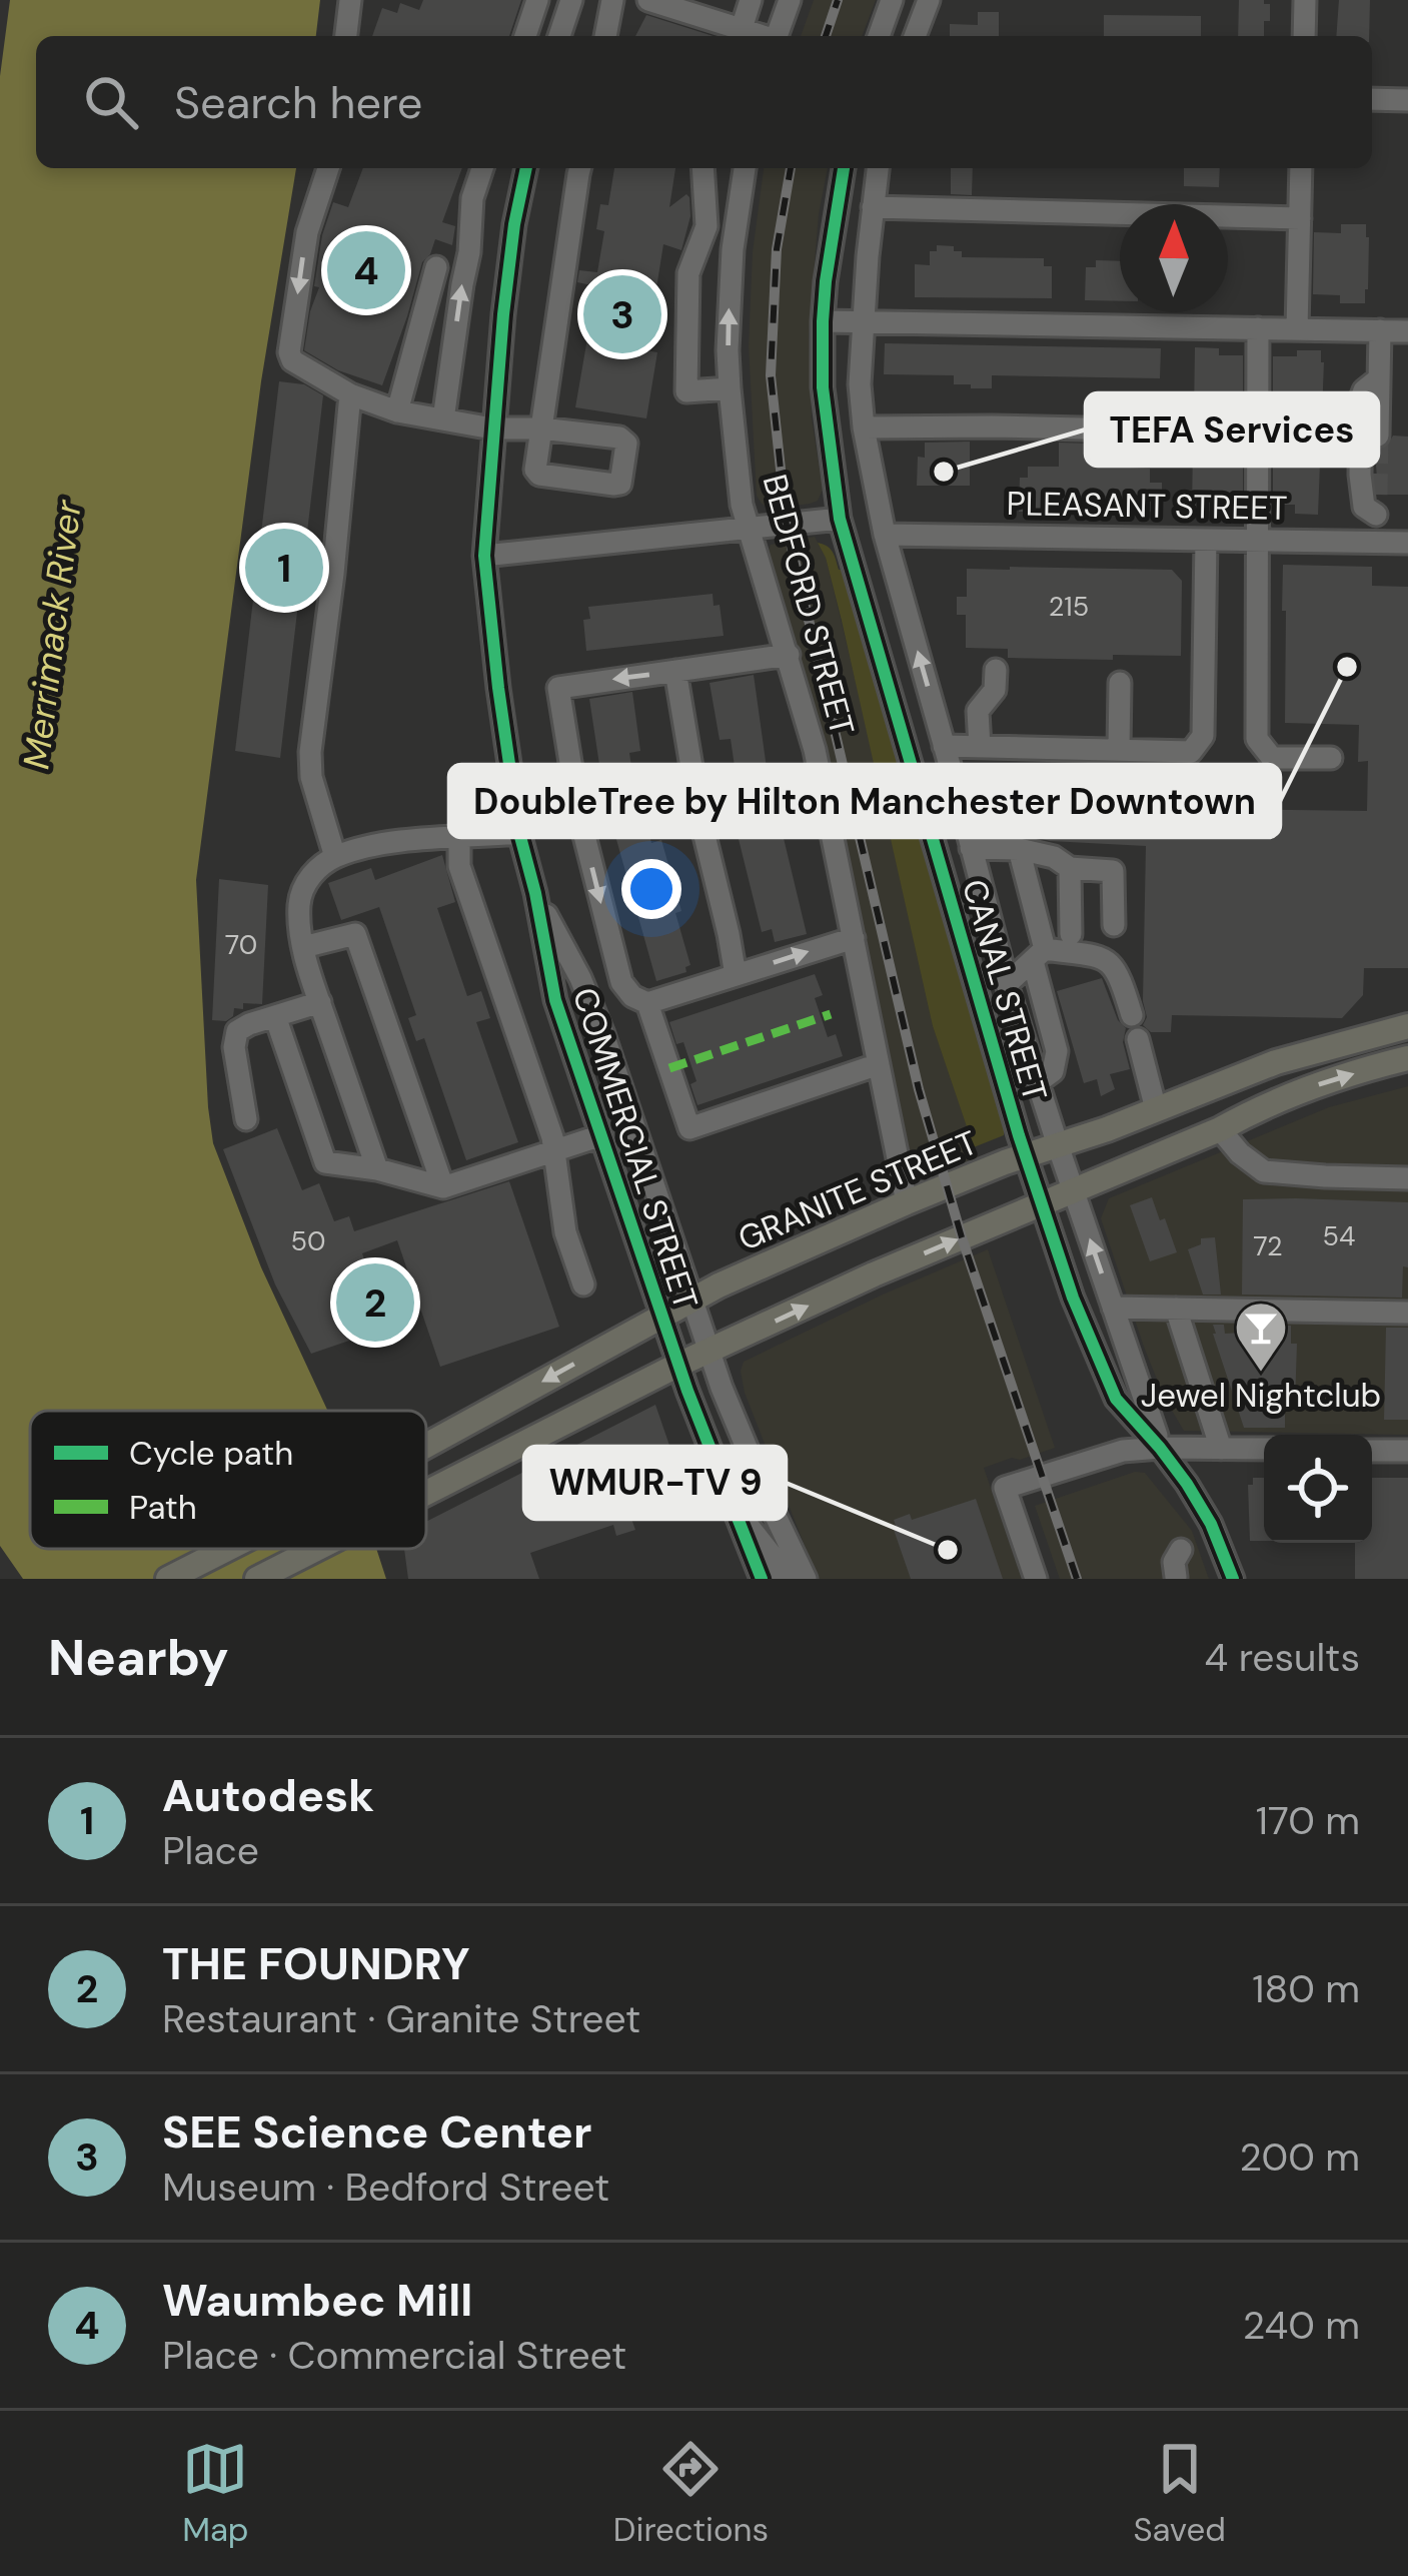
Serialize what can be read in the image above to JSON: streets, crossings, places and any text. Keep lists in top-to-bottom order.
{
  "streets": {
    "main road": ["GRANITE STREET"],
    "street": [
      "PLEASANT STREET",
      "BEDFORD STREET",
      "CANAL STREET",
      "COMMERCIAL STREET"
    ]
  },
  "crossings": [
    ["PLEASANT STREET", "CANAL STREET"],
    ["BEDFORD STREET", "GRANITE STREET"],
    ["CANAL STREET", "GRANITE STREET"],
    ["COMMERCIAL STREET", "GRANITE STREET"]
  ],
  "water": ["Merrimack River"],
  "places": {
    "other": ["TEFA Services", "DoubleTree by Hilton Manchester Downtown", "WMUR-TV 9"],
    "bar": ["Jewel Nightclub"]
  },
  "house_numbers": [
    "215",
    "70",
    "54",
    "50",
    "72"
  ],
  "legend": ["Cycle path", "Path"],
  "north": "top",
  "page": {
    "search": "Search here",
    "pins": [
      "4",
      "3",
      "1",
      "2"
    ],
    "heading": ["Nearby", "4 results"],
    "list": [
      {
        "mark": "1",
        "name": "Autodesk",
        "note": "Place",
        "value": "170 m"
      },
      {
        "mark": "2",
        "name": "THE FOUNDRY",
        "note": "Restaurant · Granite Street",
        "value": "180 m"
      },
      {
        "mark": "3",
        "name": "SEE Science Center",
        "note": "Museum · Bedford Street",
        "value": "200 m"
      },
      {
        "mark": "4",
        "name": "Waumbec Mill",
        "note": "Place · Commercial Street",
        "value": "240 m"
      }
    ],
    "nav": ["Map", "Directions", "Saved"]
  }
}
